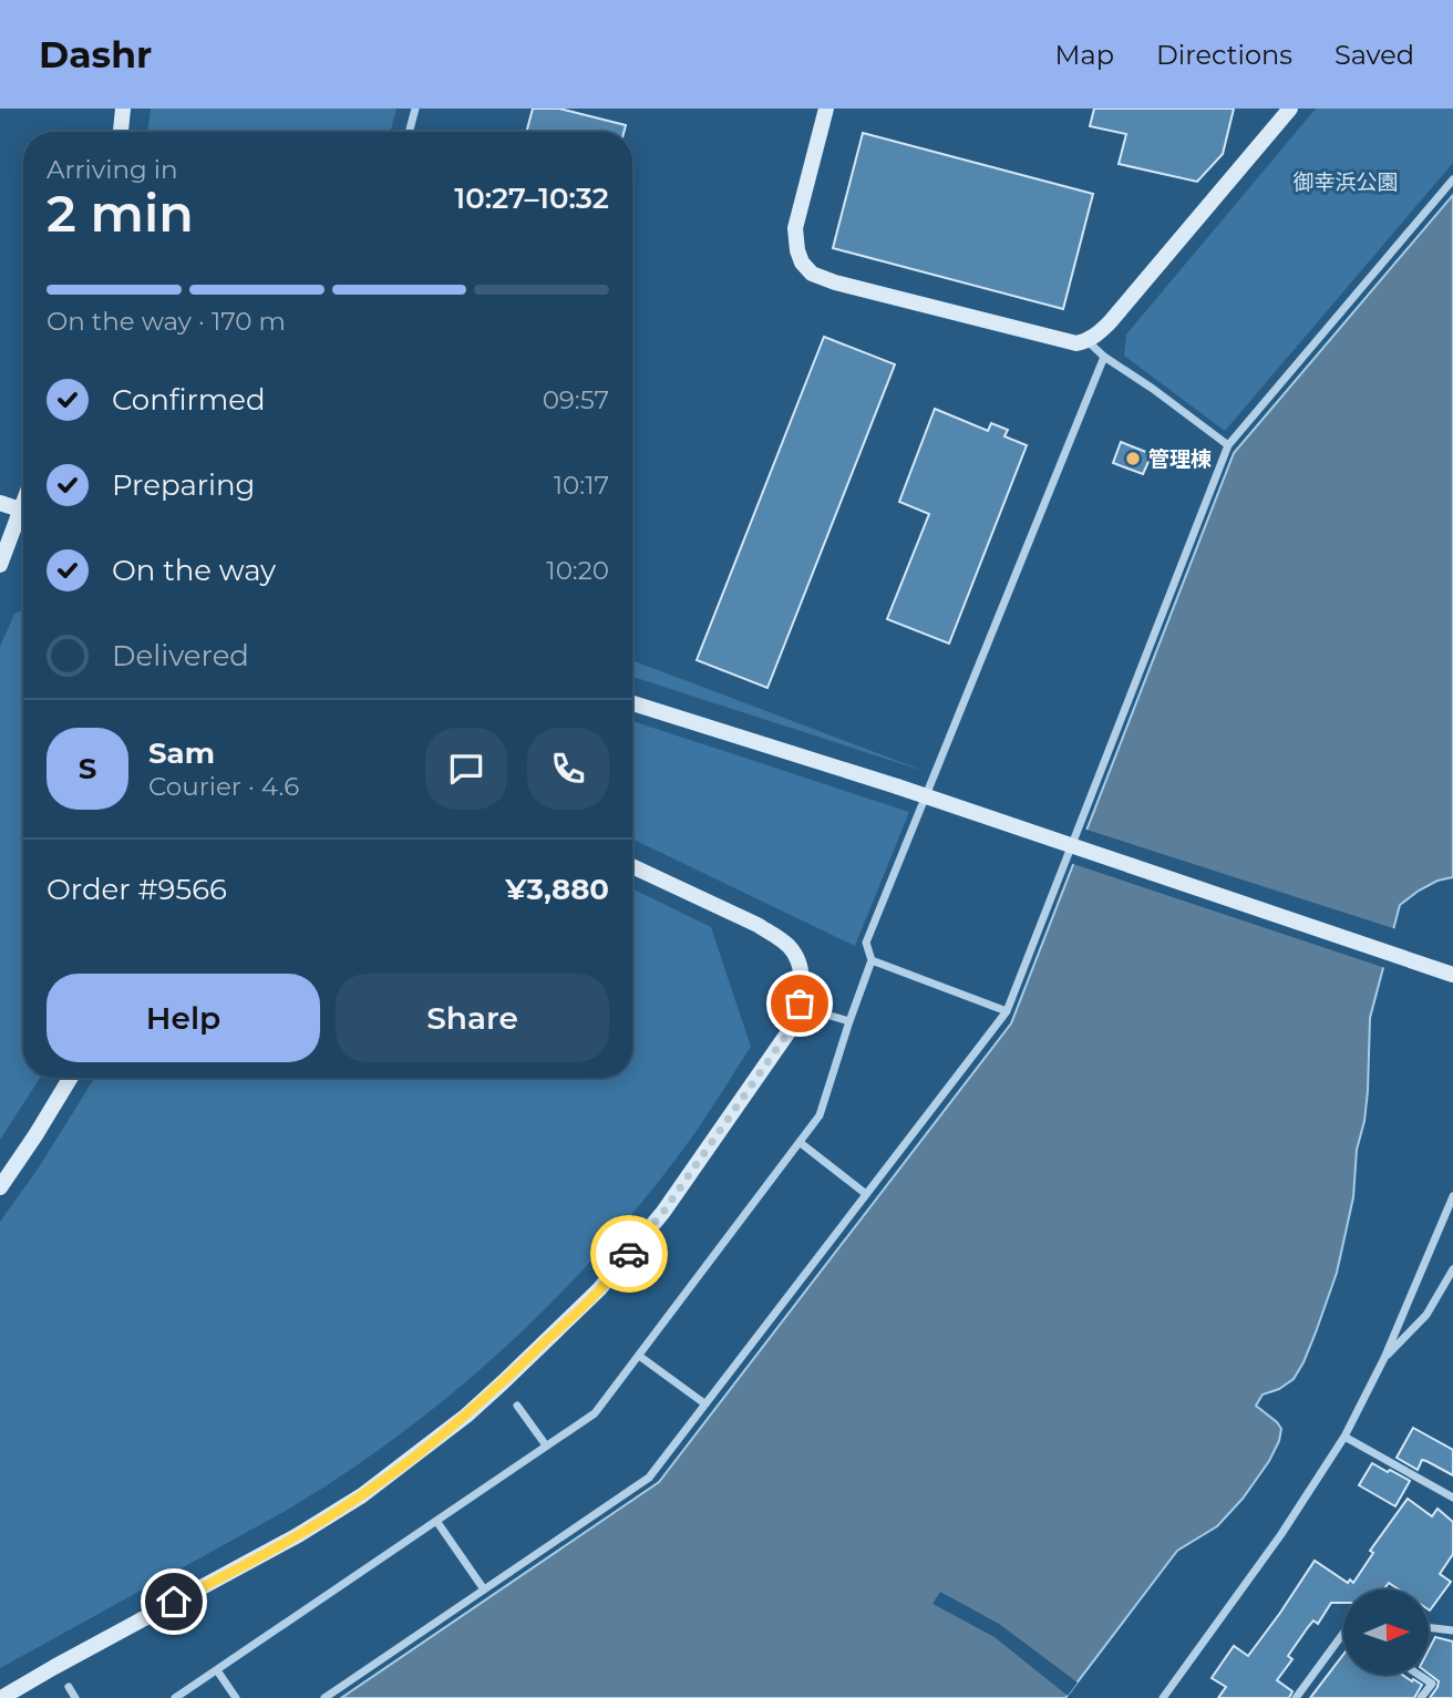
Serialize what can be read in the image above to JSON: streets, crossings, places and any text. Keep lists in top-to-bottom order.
{
  "parks": ["御幸浜公園"],
  "places": ["管理棟"],
  "north": "right",
  "page": {
    "header": "Dashr",
    "nav": ["Map", "Directions", "Saved"],
    "heading": ["2 min", "Arriving in", "10:27–10:32"],
    "panel": [
      "Sam",
      "Courier · 4.6",
      "Order #9566",
      "¥3,880"
    ],
    "bar": "On the way · 170 m",
    "list": [
      ["Confirmed", "09:57"],
      ["Preparing", "10:17"],
      ["On the way", "10:20"],
      "Delivered"
    ],
    "round": "S",
    "buttons": ["Help", "Share"]
  }
}
